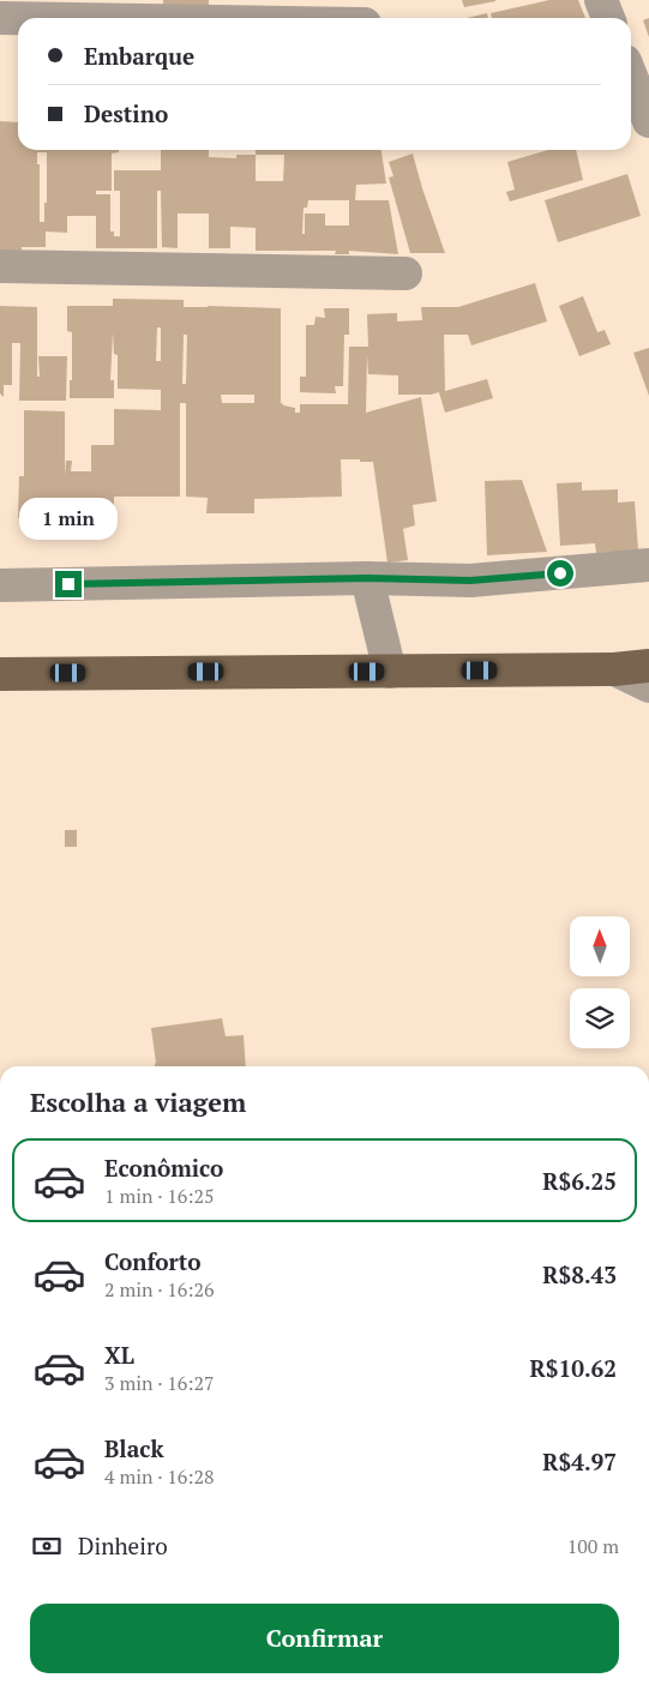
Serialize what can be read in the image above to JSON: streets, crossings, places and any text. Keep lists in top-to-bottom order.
{
  "north": "top",
  "page": {
    "banner": ["Embarque", "Destino"],
    "bubble": "1 min",
    "heading": "Escolha a viagem",
    "list": [
      {
        "name": "Econômico",
        "note": "1 min · 16:25",
        "value": "R$6.25"
      },
      {
        "name": "Conforto",
        "note": "2 min · 16:26",
        "value": "R$8.43"
      },
      {
        "name": "XL",
        "note": "3 min · 16:27",
        "value": "R$10.62"
      },
      {
        "name": "Black",
        "note": "4 min · 16:28",
        "value": "R$4.97"
      }
    ],
    "pay": ["Dinheiro", "100 m"],
    "buttons": "Confirmar"
  }
}
